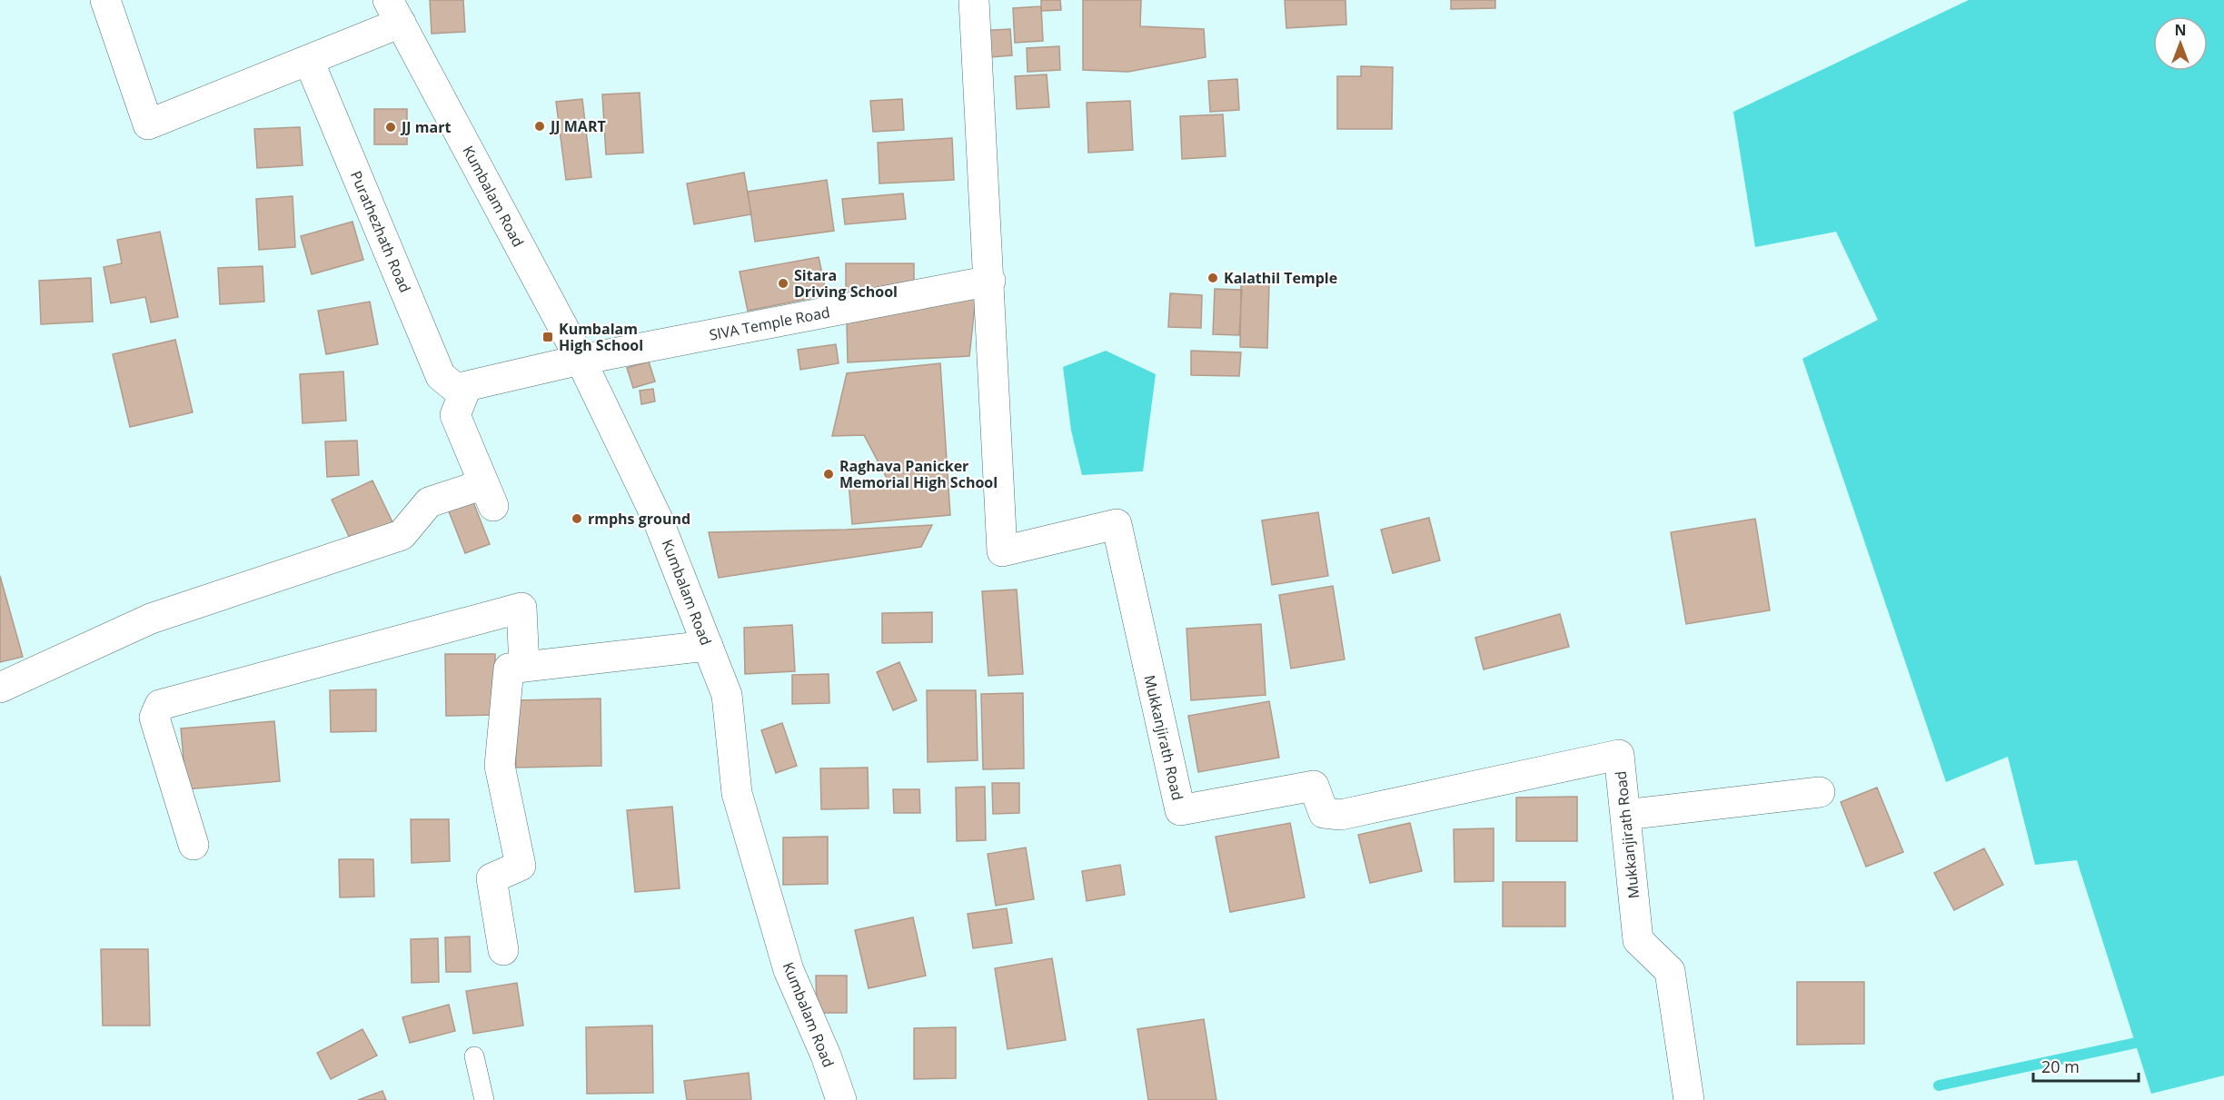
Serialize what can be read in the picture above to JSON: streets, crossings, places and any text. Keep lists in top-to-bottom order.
{
  "streets": {
    "street": [
      "Kumbalam Road",
      "Purathezhath Road",
      "SIVA Temple Road",
      "Mukkanjirath Road"
    ]
  },
  "crossings": [
    ["Kumbalam Road", "SIVA Temple Road"],
    ["SIVA Temple Road", "Mukkanjirath Road"]
  ],
  "places": {
    "other": [
      "JJ MART",
      "JJ mart",
      "Kalathil Temple",
      "Sitara Driving School",
      "Raghava Panicker Memorial High School",
      "rmphs ground"
    ],
    "transit": ["Kumbalam High School"]
  },
  "scale_bar": "20 m",
  "north": "top"
}
